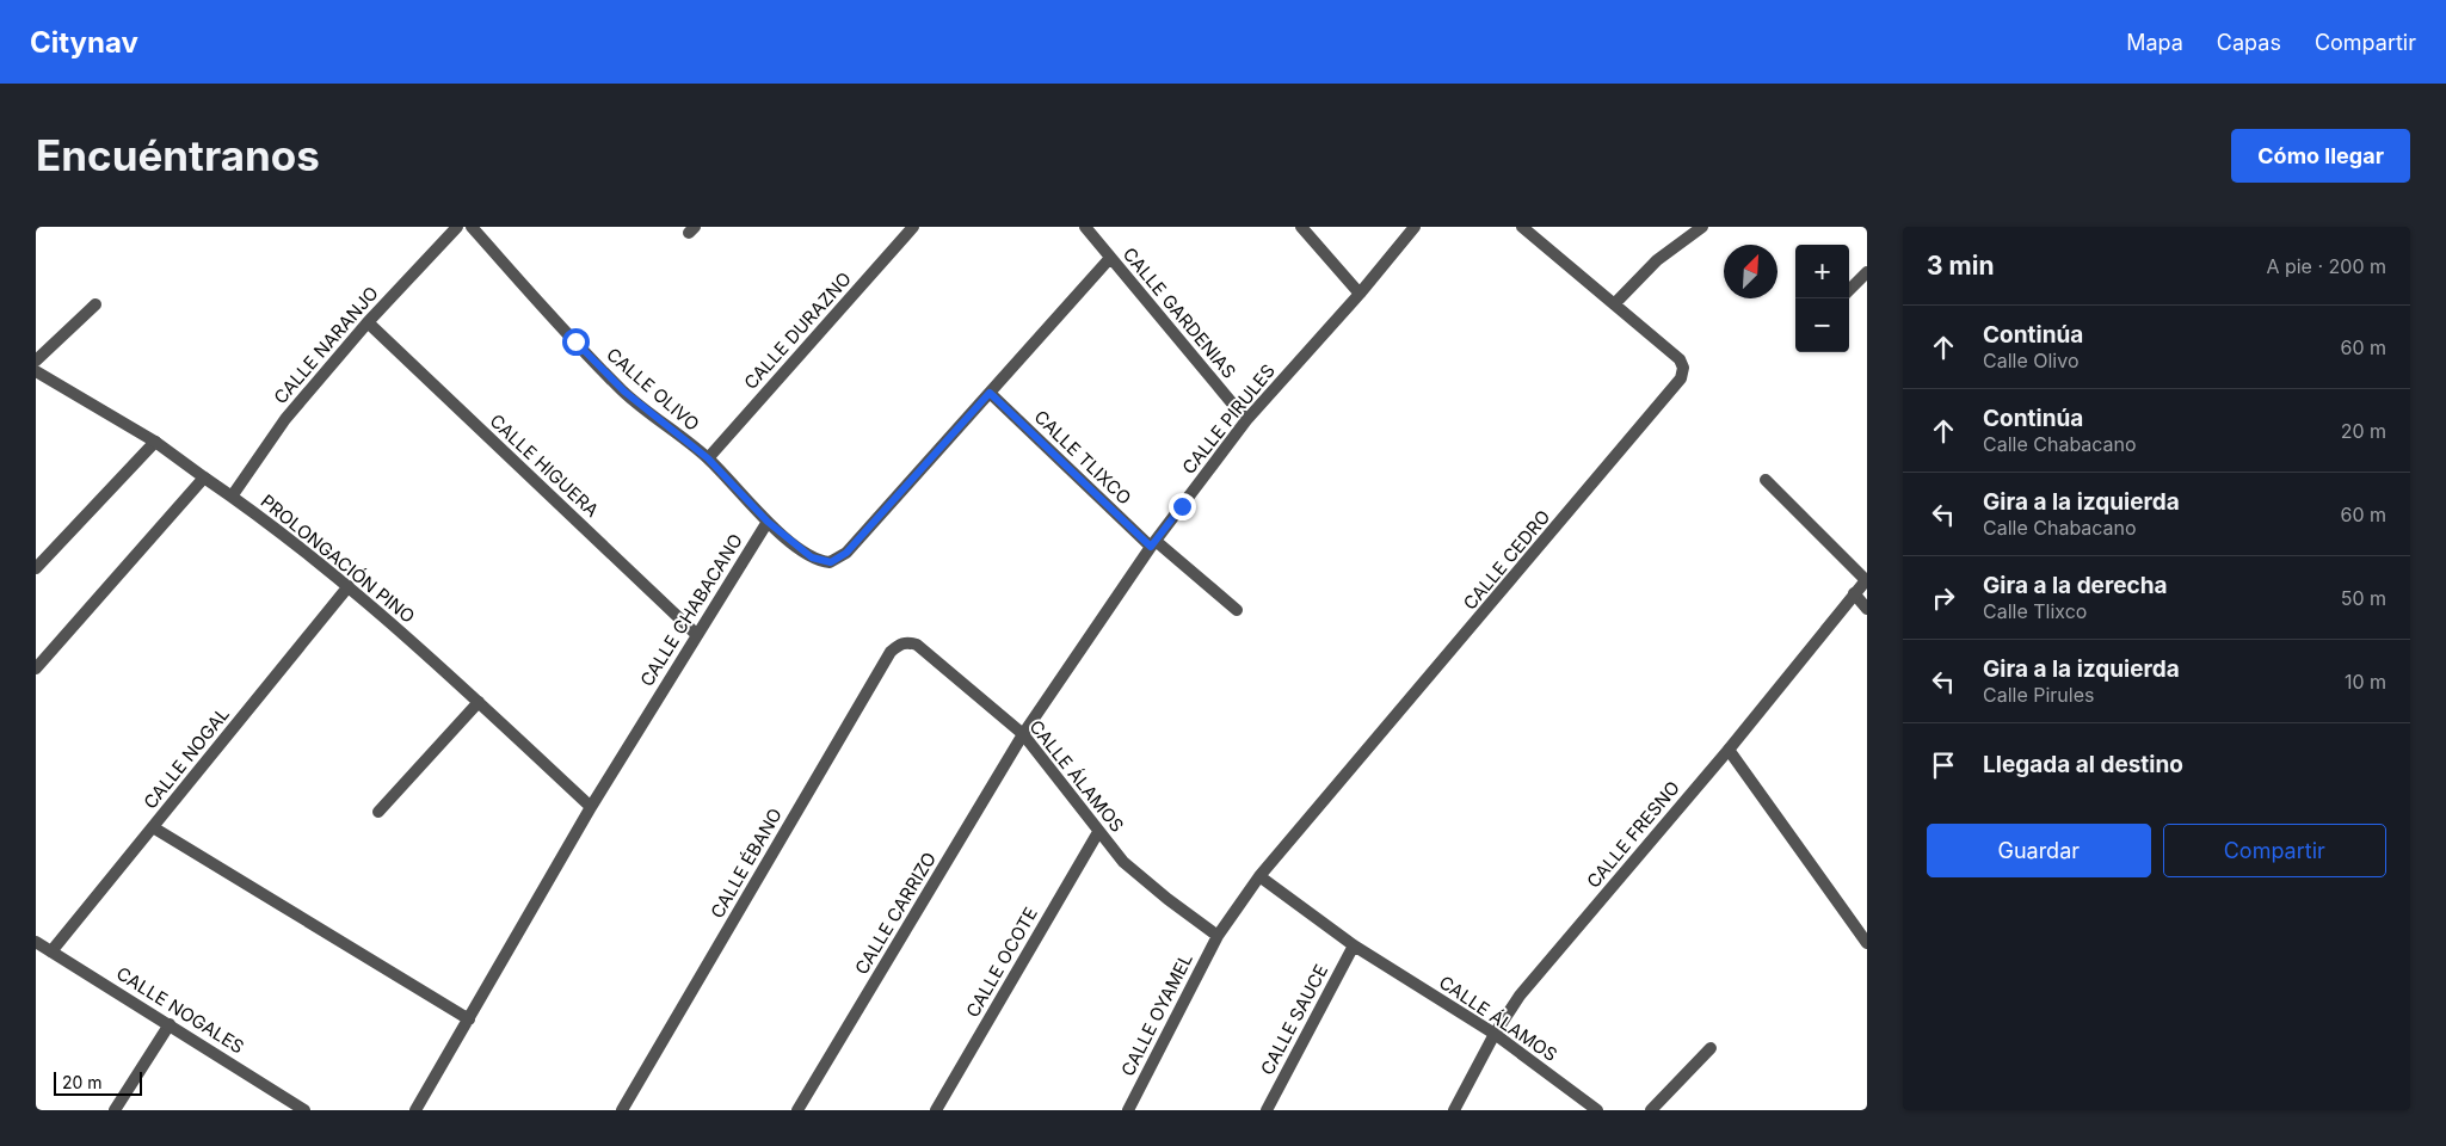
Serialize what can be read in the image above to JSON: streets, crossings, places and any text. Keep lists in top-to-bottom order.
{
  "streets": {
    "street": [
      "CALLE GARDENIAS",
      "CALLE DURAZNO",
      "CALLE NARANJO",
      "CALLE OLIVO",
      "CALLE PIRULES",
      "CALLE TLIXCO",
      "CALLE HIGUERA",
      "PROLONGACIÓN PINO",
      "CALLE CEDRO",
      "CALLE CHABACANO",
      "CALLE NOGAL",
      "CALLE ÁLAMOS",
      "CALLE FRESNO",
      "CALLE ÉBANO",
      "CALLE CARRIZO",
      "CALLE OCOTE",
      "CALLE NOGALES",
      "CALLE OYAMEL",
      "CALLE SAUCE"
    ]
  },
  "crossings": [
    ["CALLE GARDENIAS", "CALLE PIRULES"],
    ["CALLE DURAZNO", "CALLE OLIVO"],
    ["CALLE NARANJO", "CALLE HIGUERA"],
    ["CALLE NARANJO", "PROLONGACIÓN PINO"],
    ["CALLE OLIVO", "CALLE CHABACANO"],
    ["CALLE PIRULES", "CALLE TLIXCO"],
    ["CALLE PIRULES", "CALLE ÁLAMOS"],
    ["CALLE PIRULES", "CALLE CARRIZO"],
    ["CALLE HIGUERA", "CALLE CHABACANO"],
    ["PROLONGACIÓN PINO", "CALLE CHABACANO"],
    ["PROLONGACIÓN PINO", "CALLE NOGAL"],
    ["CALLE CEDRO", "CALLE ÁLAMOS"],
    ["CALLE CEDRO", "CALLE OYAMEL"],
    ["CALLE NOGAL", "CALLE NOGALES"],
    ["CALLE ÁLAMOS", "CALLE FRESNO"],
    ["CALLE ÁLAMOS", "CALLE ÉBANO"],
    ["CALLE ÁLAMOS", "CALLE CARRIZO"],
    ["CALLE ÁLAMOS", "CALLE OCOTE"],
    ["CALLE ÁLAMOS", "CALLE OYAMEL"],
    ["CALLE ÁLAMOS", "CALLE SAUCE"]
  ],
  "scale_bar": "20 m",
  "north": "top right",
  "page": {
    "header": "Citynav",
    "nav": ["Mapa", "Capas", "Compartir"],
    "buttons": [
      "Cómo llegar",
      ["Guardar", "Compartir"]
    ],
    "title": "Encuéntranos",
    "heading": ["3 min", "A pie · 200 m"],
    "map_buttons": ["+", "−"],
    "list": [
      ["Continúa", "Calle Olivo", "60 m"],
      ["Continúa", "Calle Chabacano", "20 m"],
      ["Gira a la izquierda", "Calle Chabacano", "60 m"],
      ["Gira a la derecha", "Calle Tlixco", "50 m"],
      ["Gira a la izquierda", "Calle Pirules", "10 m"],
      "Llegada al destino"
    ],
    "scale": "20 m"
  }
}
